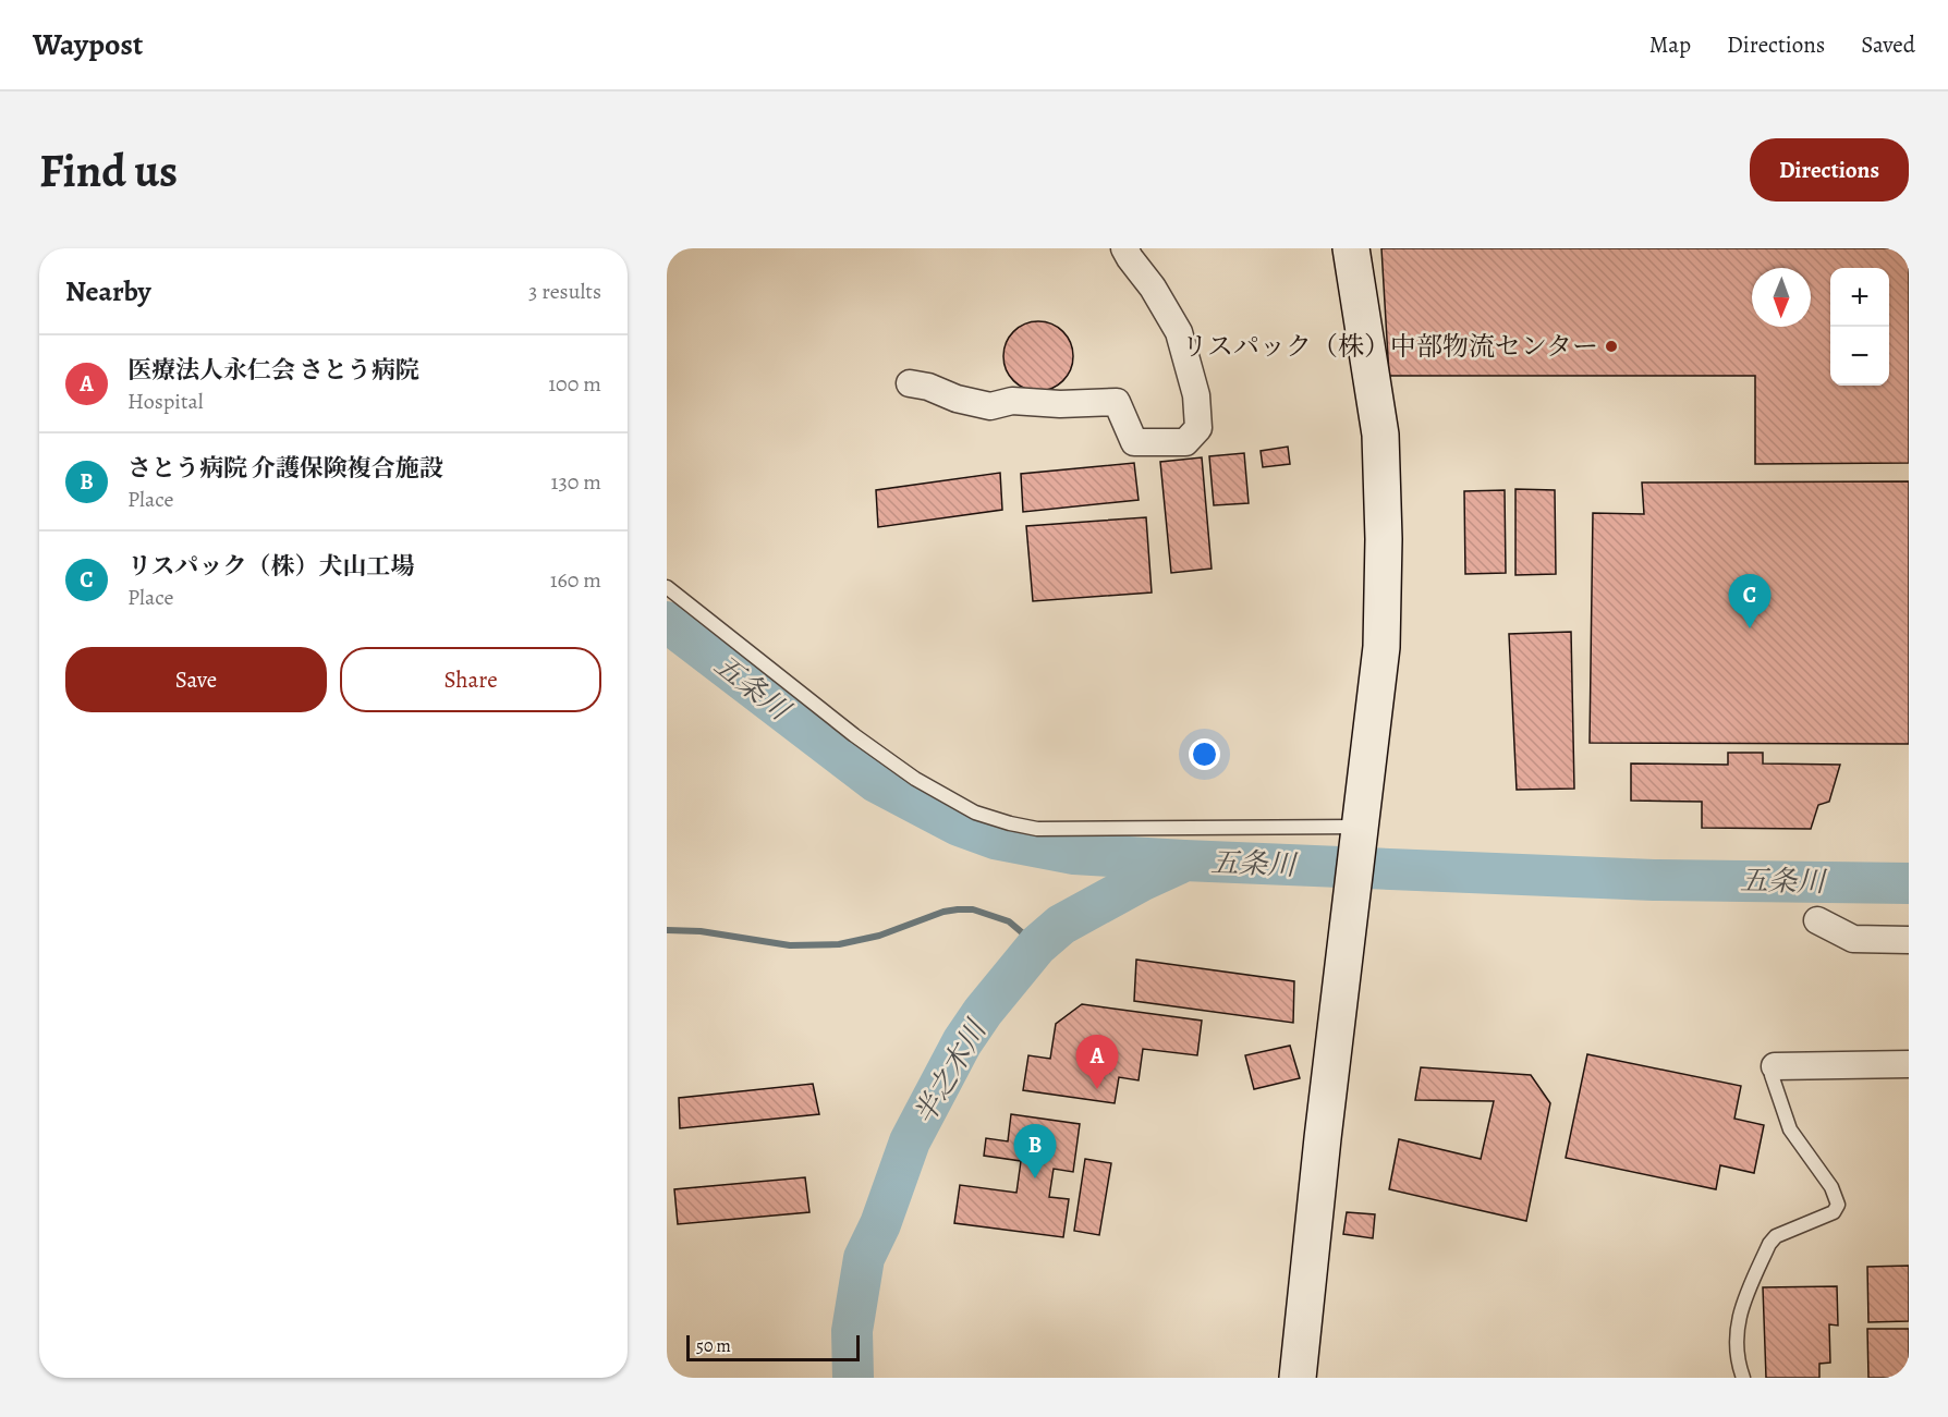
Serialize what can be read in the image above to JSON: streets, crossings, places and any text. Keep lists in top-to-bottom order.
{
  "water": ["五条川", "半之木川"],
  "places": ["リスパック（株）中部物流センター"],
  "scale_bar": "50 m",
  "north": "bottom",
  "page": {
    "header": "Waypost",
    "nav": ["Map", "Directions", "Saved"],
    "buttons": [
      "Directions",
      ["Save", "Share"]
    ],
    "title": "Find us",
    "heading": ["Nearby", "3 results"],
    "map_buttons": ["+", "−"],
    "list": [
      {
        "mark": "A",
        "name": "医療法人永仁会 さとう病院",
        "note": "Hospital",
        "value": "100 m"
      },
      {
        "mark": "B",
        "name": "さとう病院 介護保険複合施設",
        "note": "Place",
        "value": "130 m"
      },
      {
        "mark": "C",
        "name": "リスパック（株）犬山工場",
        "note": "Place",
        "value": "160 m"
      }
    ],
    "pins": ["C", "A", "B"],
    "scale": "50 m"
  }
}
